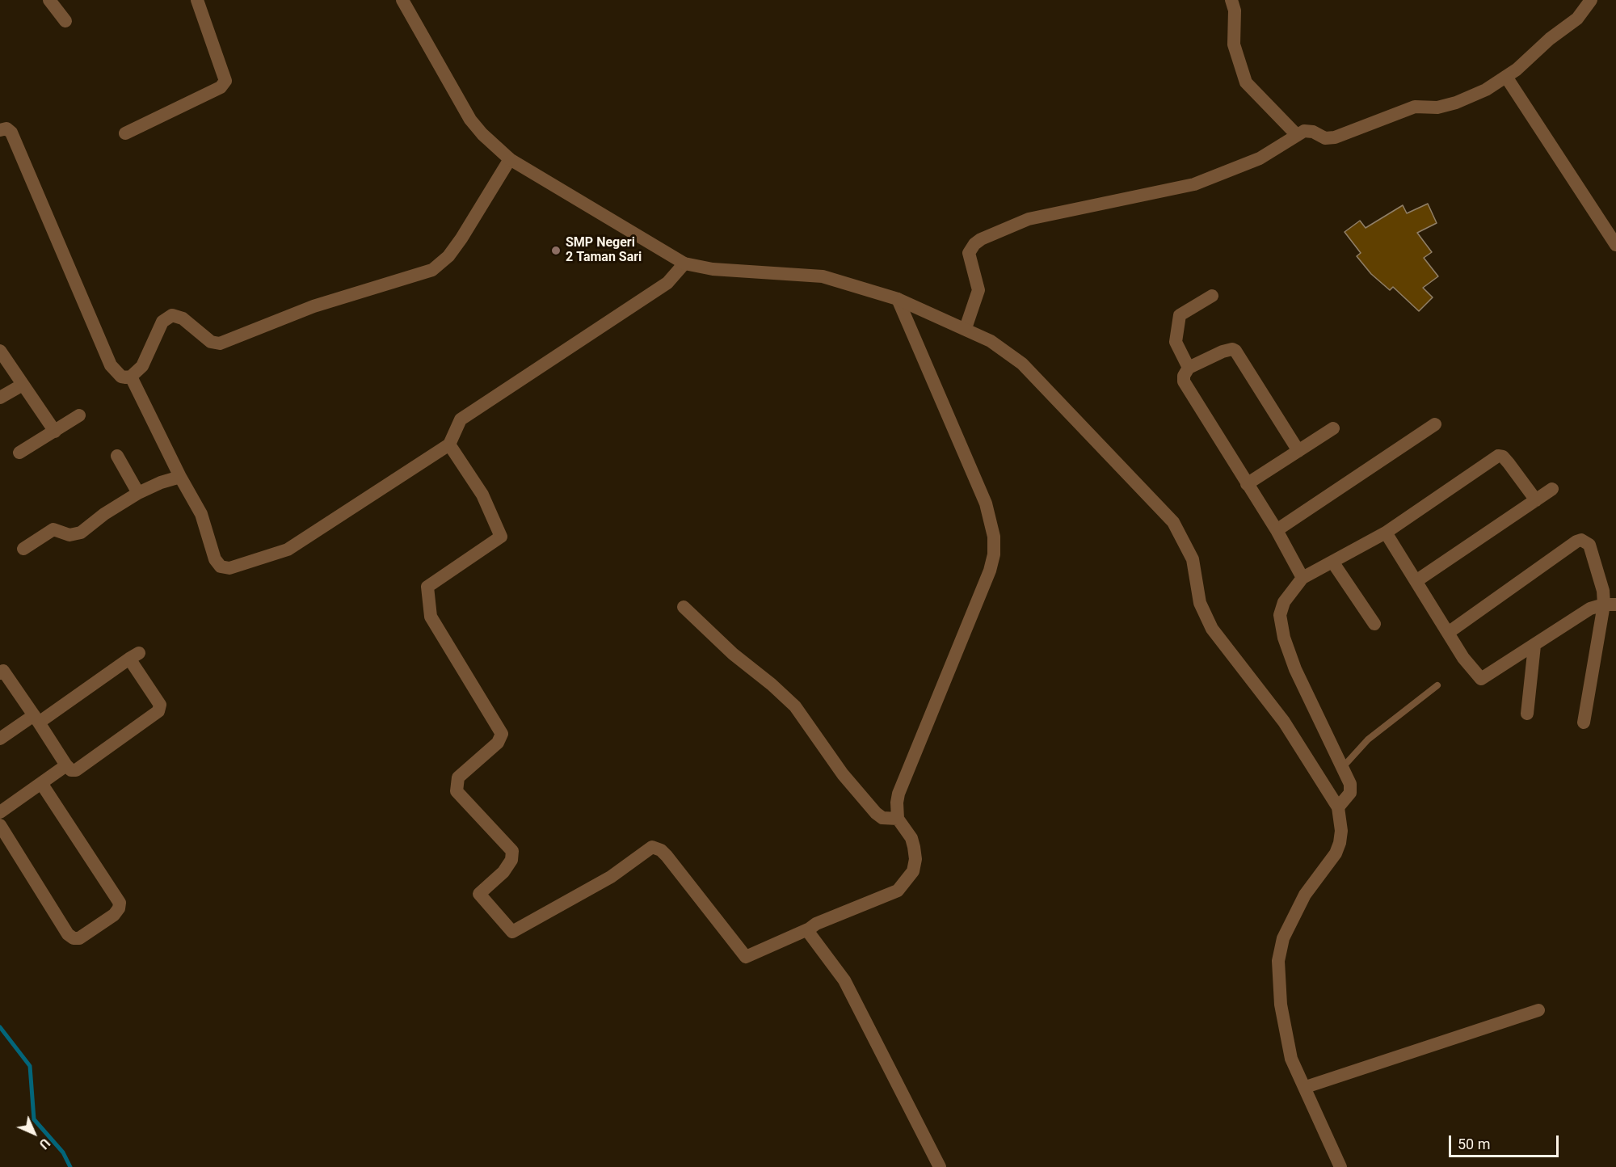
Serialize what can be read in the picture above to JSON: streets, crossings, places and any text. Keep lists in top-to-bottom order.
{
  "places": ["SMP Negeri 2 Taman Sari"],
  "scale_bar": "50 m",
  "north": "bottom right"
}
